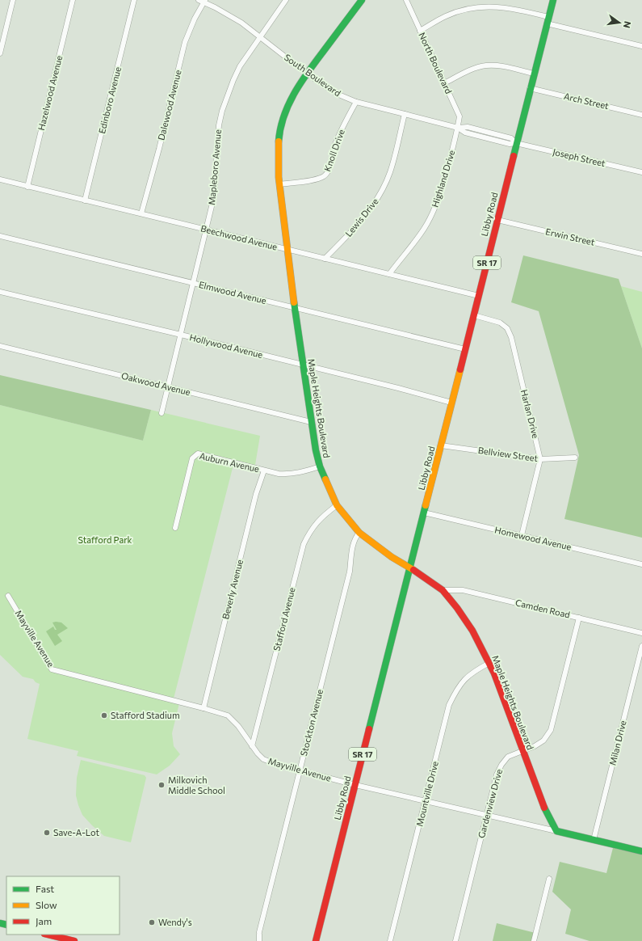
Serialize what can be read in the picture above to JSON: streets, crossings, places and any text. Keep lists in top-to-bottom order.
{
  "streets": {
    "street": [
      "North Boulevard",
      "South Boulevard",
      "Hazelwood Avenue",
      "Edinboro Avenue",
      "Arch Street",
      "Dalewood Avenue",
      "Knoll Drive",
      "Joseph Street",
      "Mapleboro Avenue",
      "Highland Drive",
      "Libby Road",
      "Lewis Drive",
      "Erwin Street",
      "Beechwood Avenue",
      "SR 17",
      "Elmwood Avenue",
      "Hollywood Avenue",
      "Oakwood Avenue",
      "Maple Heights Boulevard",
      "Harlan Drive",
      "Bellview Street",
      "Auburn Avenue",
      "Homewood Avenue",
      "Beverly Avenue",
      "Camden Road",
      "Stafford Avenue",
      "Mayville Avenue",
      "Stockton Avenue",
      "Milan Drive",
      "Mountville Drive",
      "Gardenview Drive"
    ]
  },
  "crossings": [
    ["North Boulevard", "South Boulevard"],
    ["North Boulevard", "Highland Drive"],
    ["South Boulevard", "Dalewood Avenue"],
    ["South Boulevard", "Knoll Drive"],
    ["South Boulevard", "Joseph Street"],
    ["South Boulevard", "Mapleboro Avenue"],
    ["South Boulevard", "Highland Drive"],
    ["South Boulevard", "Libby Road"],
    ["South Boulevard", "Lewis Drive"],
    ["South Boulevard", "Maple Heights Boulevard"],
    ["Hazelwood Avenue", "Beechwood Avenue"],
    ["Edinboro Avenue", "Beechwood Avenue"],
    ["Arch Street", "Libby Road"],
    ["Dalewood Avenue", "Beechwood Avenue"],
    ["Knoll Drive", "Maple Heights Boulevard"],
    ["Joseph Street", "Libby Road"],
    ["Mapleboro Avenue", "Beechwood Avenue"],
    ["Mapleboro Avenue", "Elmwood Avenue"],
    ["Mapleboro Avenue", "Hollywood Avenue"],
    ["Mapleboro Avenue", "Oakwood Avenue"],
    ["Highland Drive", "Beechwood Avenue"],
    ["Libby Road", "Erwin Street"],
    ["Libby Road", "Beechwood Avenue"],
    ["Libby Road", "Elmwood Avenue"],
    ["Libby Road", "Hollywood Avenue"],
    ["Libby Road", "Maple Heights Boulevard"],
    ["Libby Road", "Harlan Drive"],
    ["Libby Road", "Bellview Street"],
    ["Libby Road", "Homewood Avenue"],
    ["Libby Road", "Mayville Avenue"],
    ["Lewis Drive", "Beechwood Avenue"],
    ["Beechwood Avenue", "Maple Heights Boulevard"],
    ["Elmwood Avenue", "Maple Heights Boulevard"],
    ["Hollywood Avenue", "Maple Heights Boulevard"],
    ["Oakwood Avenue", "Maple Heights Boulevard"],
    ["Maple Heights Boulevard", "Auburn Avenue"],
    ["Maple Heights Boulevard", "Camden Road"],
    ["Maple Heights Boulevard", "Stafford Avenue"],
    ["Maple Heights Boulevard", "Mayville Avenue"],
    ["Maple Heights Boulevard", "Stockton Avenue"],
    ["Maple Heights Boulevard", "Mountville Drive"],
    ["Maple Heights Boulevard", "Gardenview Drive"],
    ["Harlan Drive", "Bellview Street"],
    ["Harlan Drive", "Homewood Avenue"],
    ["Auburn Avenue", "Beverly Avenue"],
    ["Beverly Avenue", "Mayville Avenue"],
    ["Camden Road", "Gardenview Drive"],
    ["Stafford Avenue", "Mayville Avenue"],
    ["Mayville Avenue", "Stockton Avenue"],
    ["Mayville Avenue", "Mountville Drive"],
    ["Mayville Avenue", "Gardenview Drive"]
  ],
  "parks": ["Stafford Park"],
  "places": [
    "Stafford Stadium",
    "Milkovich Middle School",
    "Save-A-Lot",
    "Wendy's"
  ],
  "legend": ["Fast", "Slow", "Jam"],
  "north": "right"
}
